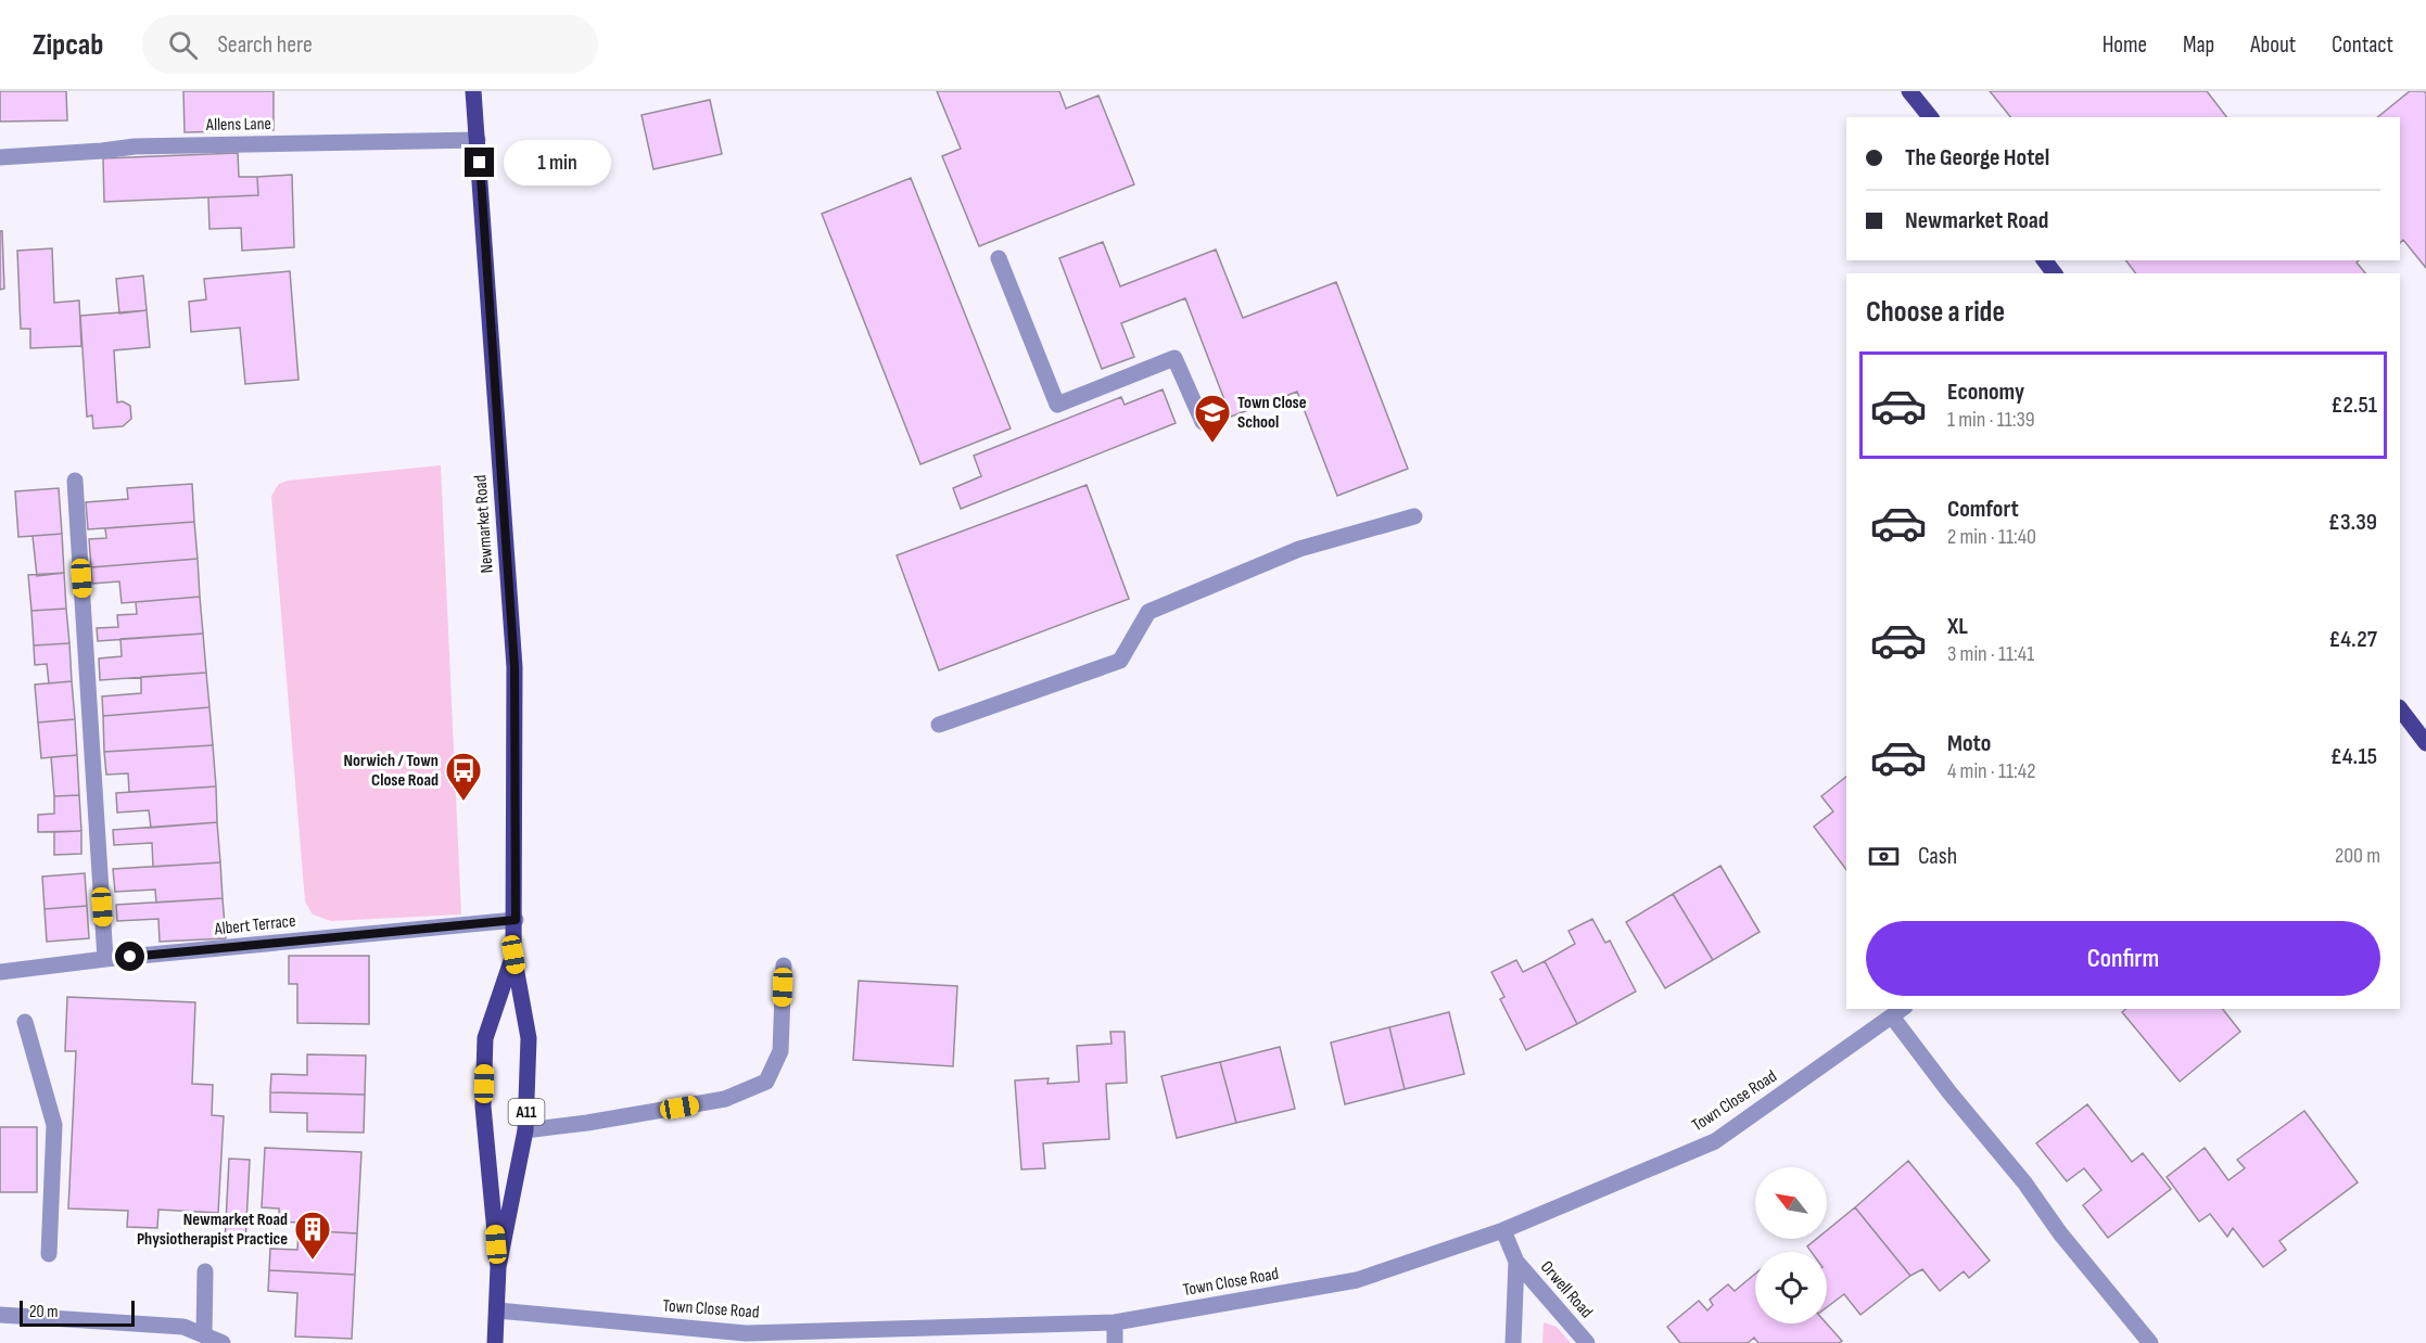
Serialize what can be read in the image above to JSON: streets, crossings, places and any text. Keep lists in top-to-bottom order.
{
  "streets": {
    "main road": ["Newmarket Road", "A11"],
    "street": [
      "Allens Lane",
      "Albert Terrace",
      "Town Close Road",
      "Orwell Road"
    ]
  },
  "crossings": [
    ["Allens Lane", "Newmarket Road"],
    ["Newmarket Road", "Albert Terrace"],
    ["Newmarket Road", "Town Close Road"]
  ],
  "places": {
    "school or university": ["Town Close School"],
    "bus stop": ["Norwich / Town Close Road"],
    "building": ["Newmarket Road Physiotherapist Practice"]
  },
  "scale_bar": "20 m",
  "north": "top left",
  "page": {
    "header": "Zipcab",
    "search": "Search here",
    "nav": [
      "Home",
      "Map",
      "About",
      "Contact"
    ],
    "banner": ["The George Hotel", "Newmarket Road"],
    "bubble": "1 min",
    "heading": "Choose a ride",
    "list": [
      {
        "name": "Economy",
        "note": "1 min · 11:39",
        "value": "£2.51"
      },
      {
        "name": "Comfort",
        "note": "2 min · 11:40",
        "value": "£3.39"
      },
      {
        "name": "XL",
        "note": "3 min · 11:41",
        "value": "£4.27"
      },
      {
        "name": "Moto",
        "note": "4 min · 11:42",
        "value": "£4.15"
      }
    ],
    "pay": ["Cash", "200 m"],
    "buttons": "Confirm",
    "scale": "20 m"
  }
}
